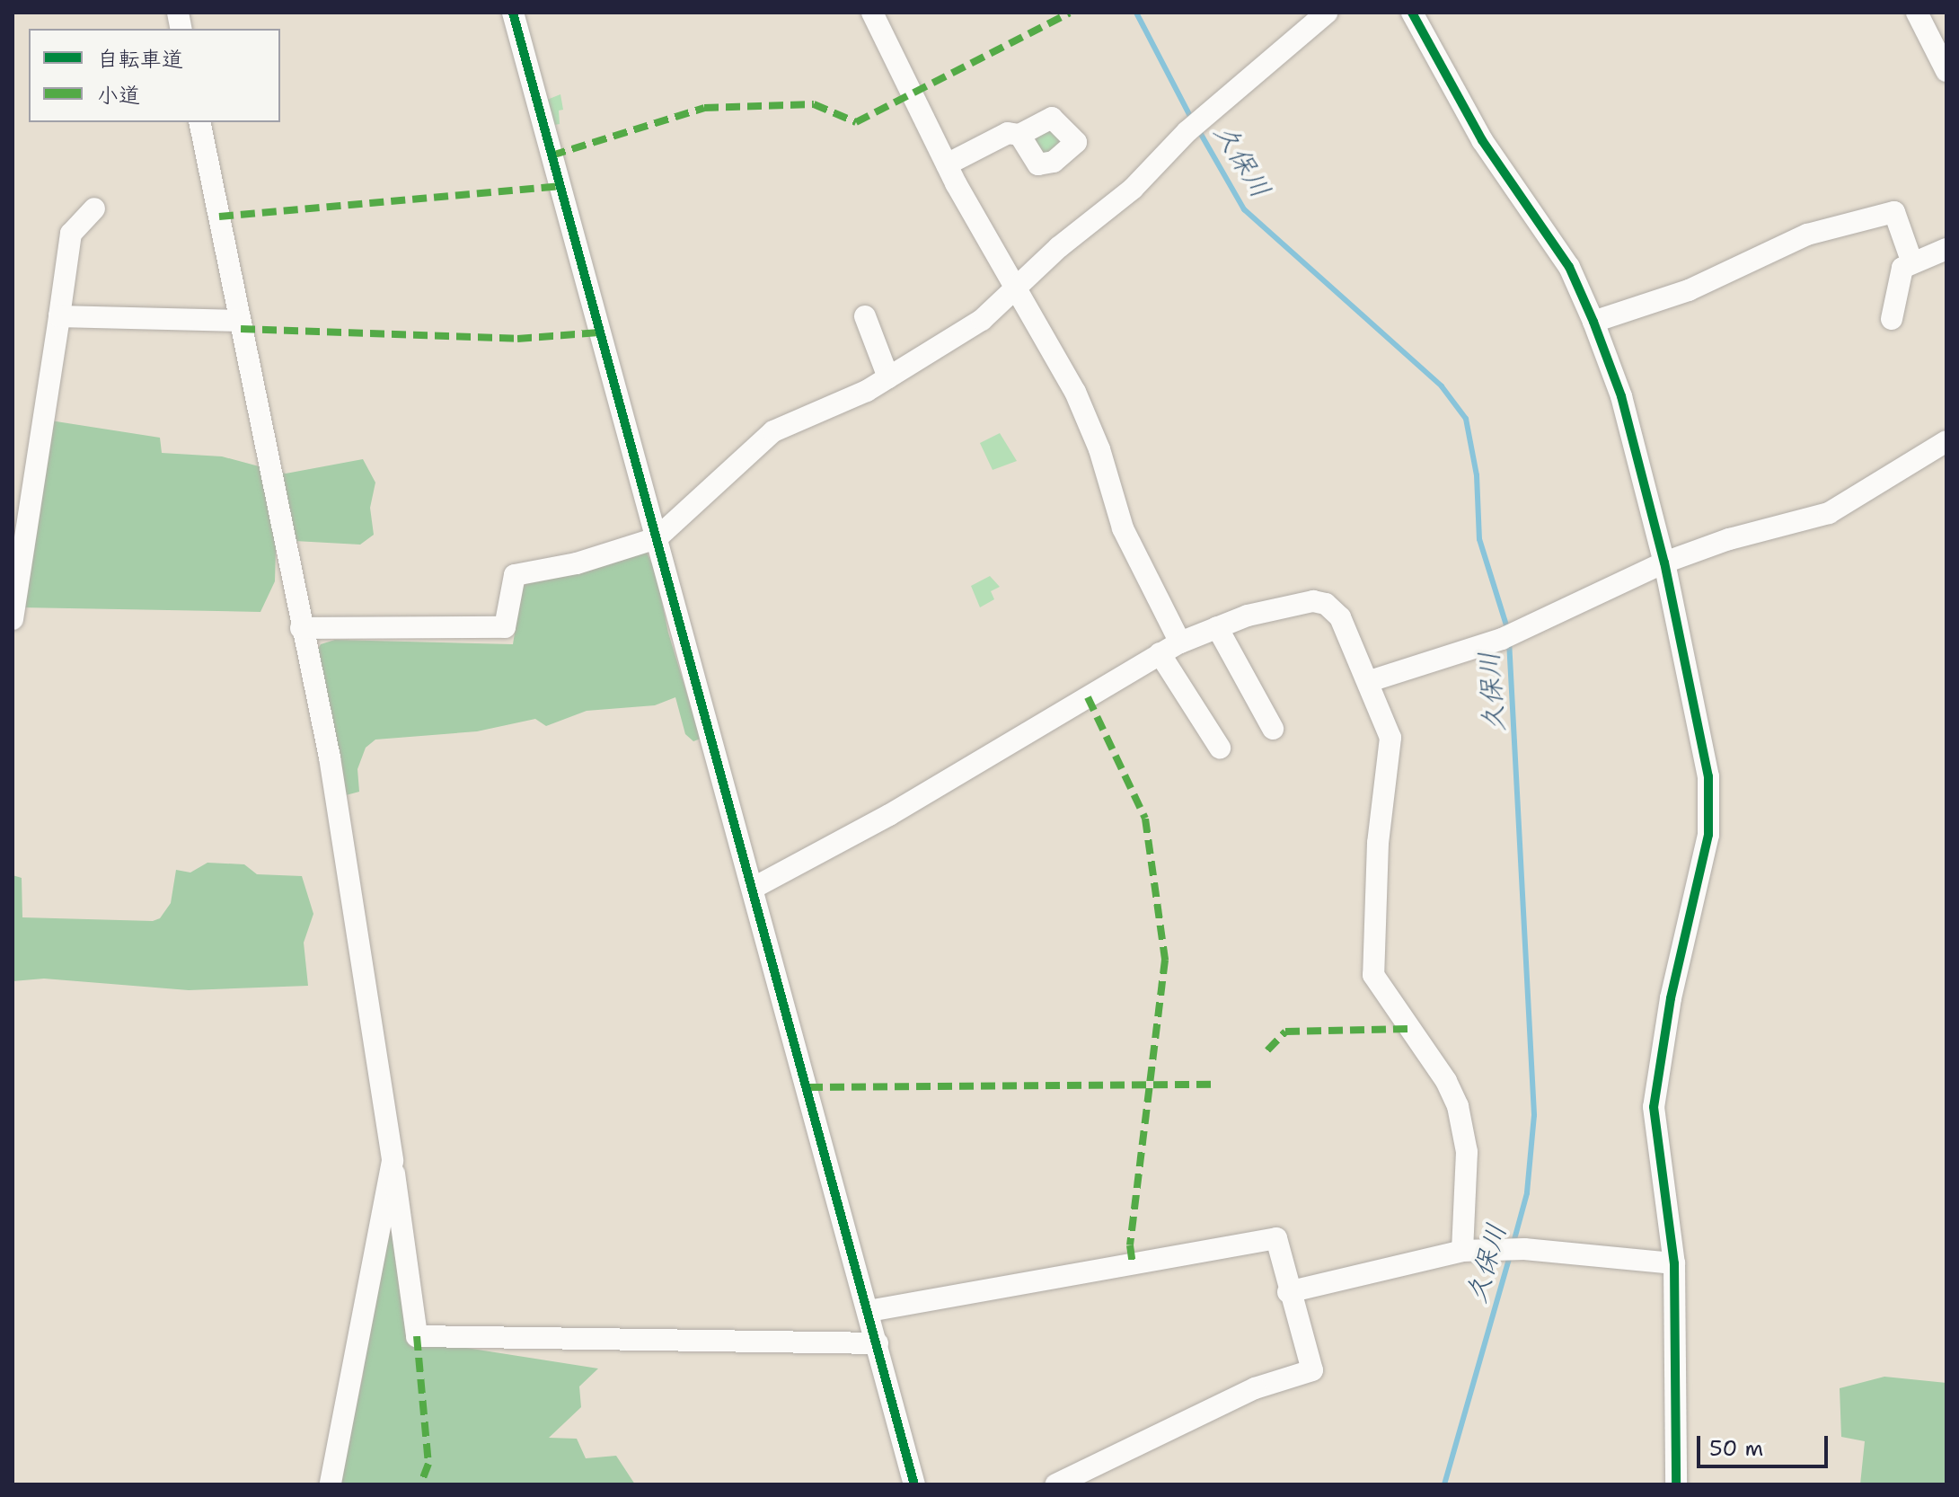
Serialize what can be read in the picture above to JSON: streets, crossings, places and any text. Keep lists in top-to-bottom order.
{
  "water": ["久保川"],
  "legend": ["自転車道", "小道"],
  "scale_bar": "50 m"
}
